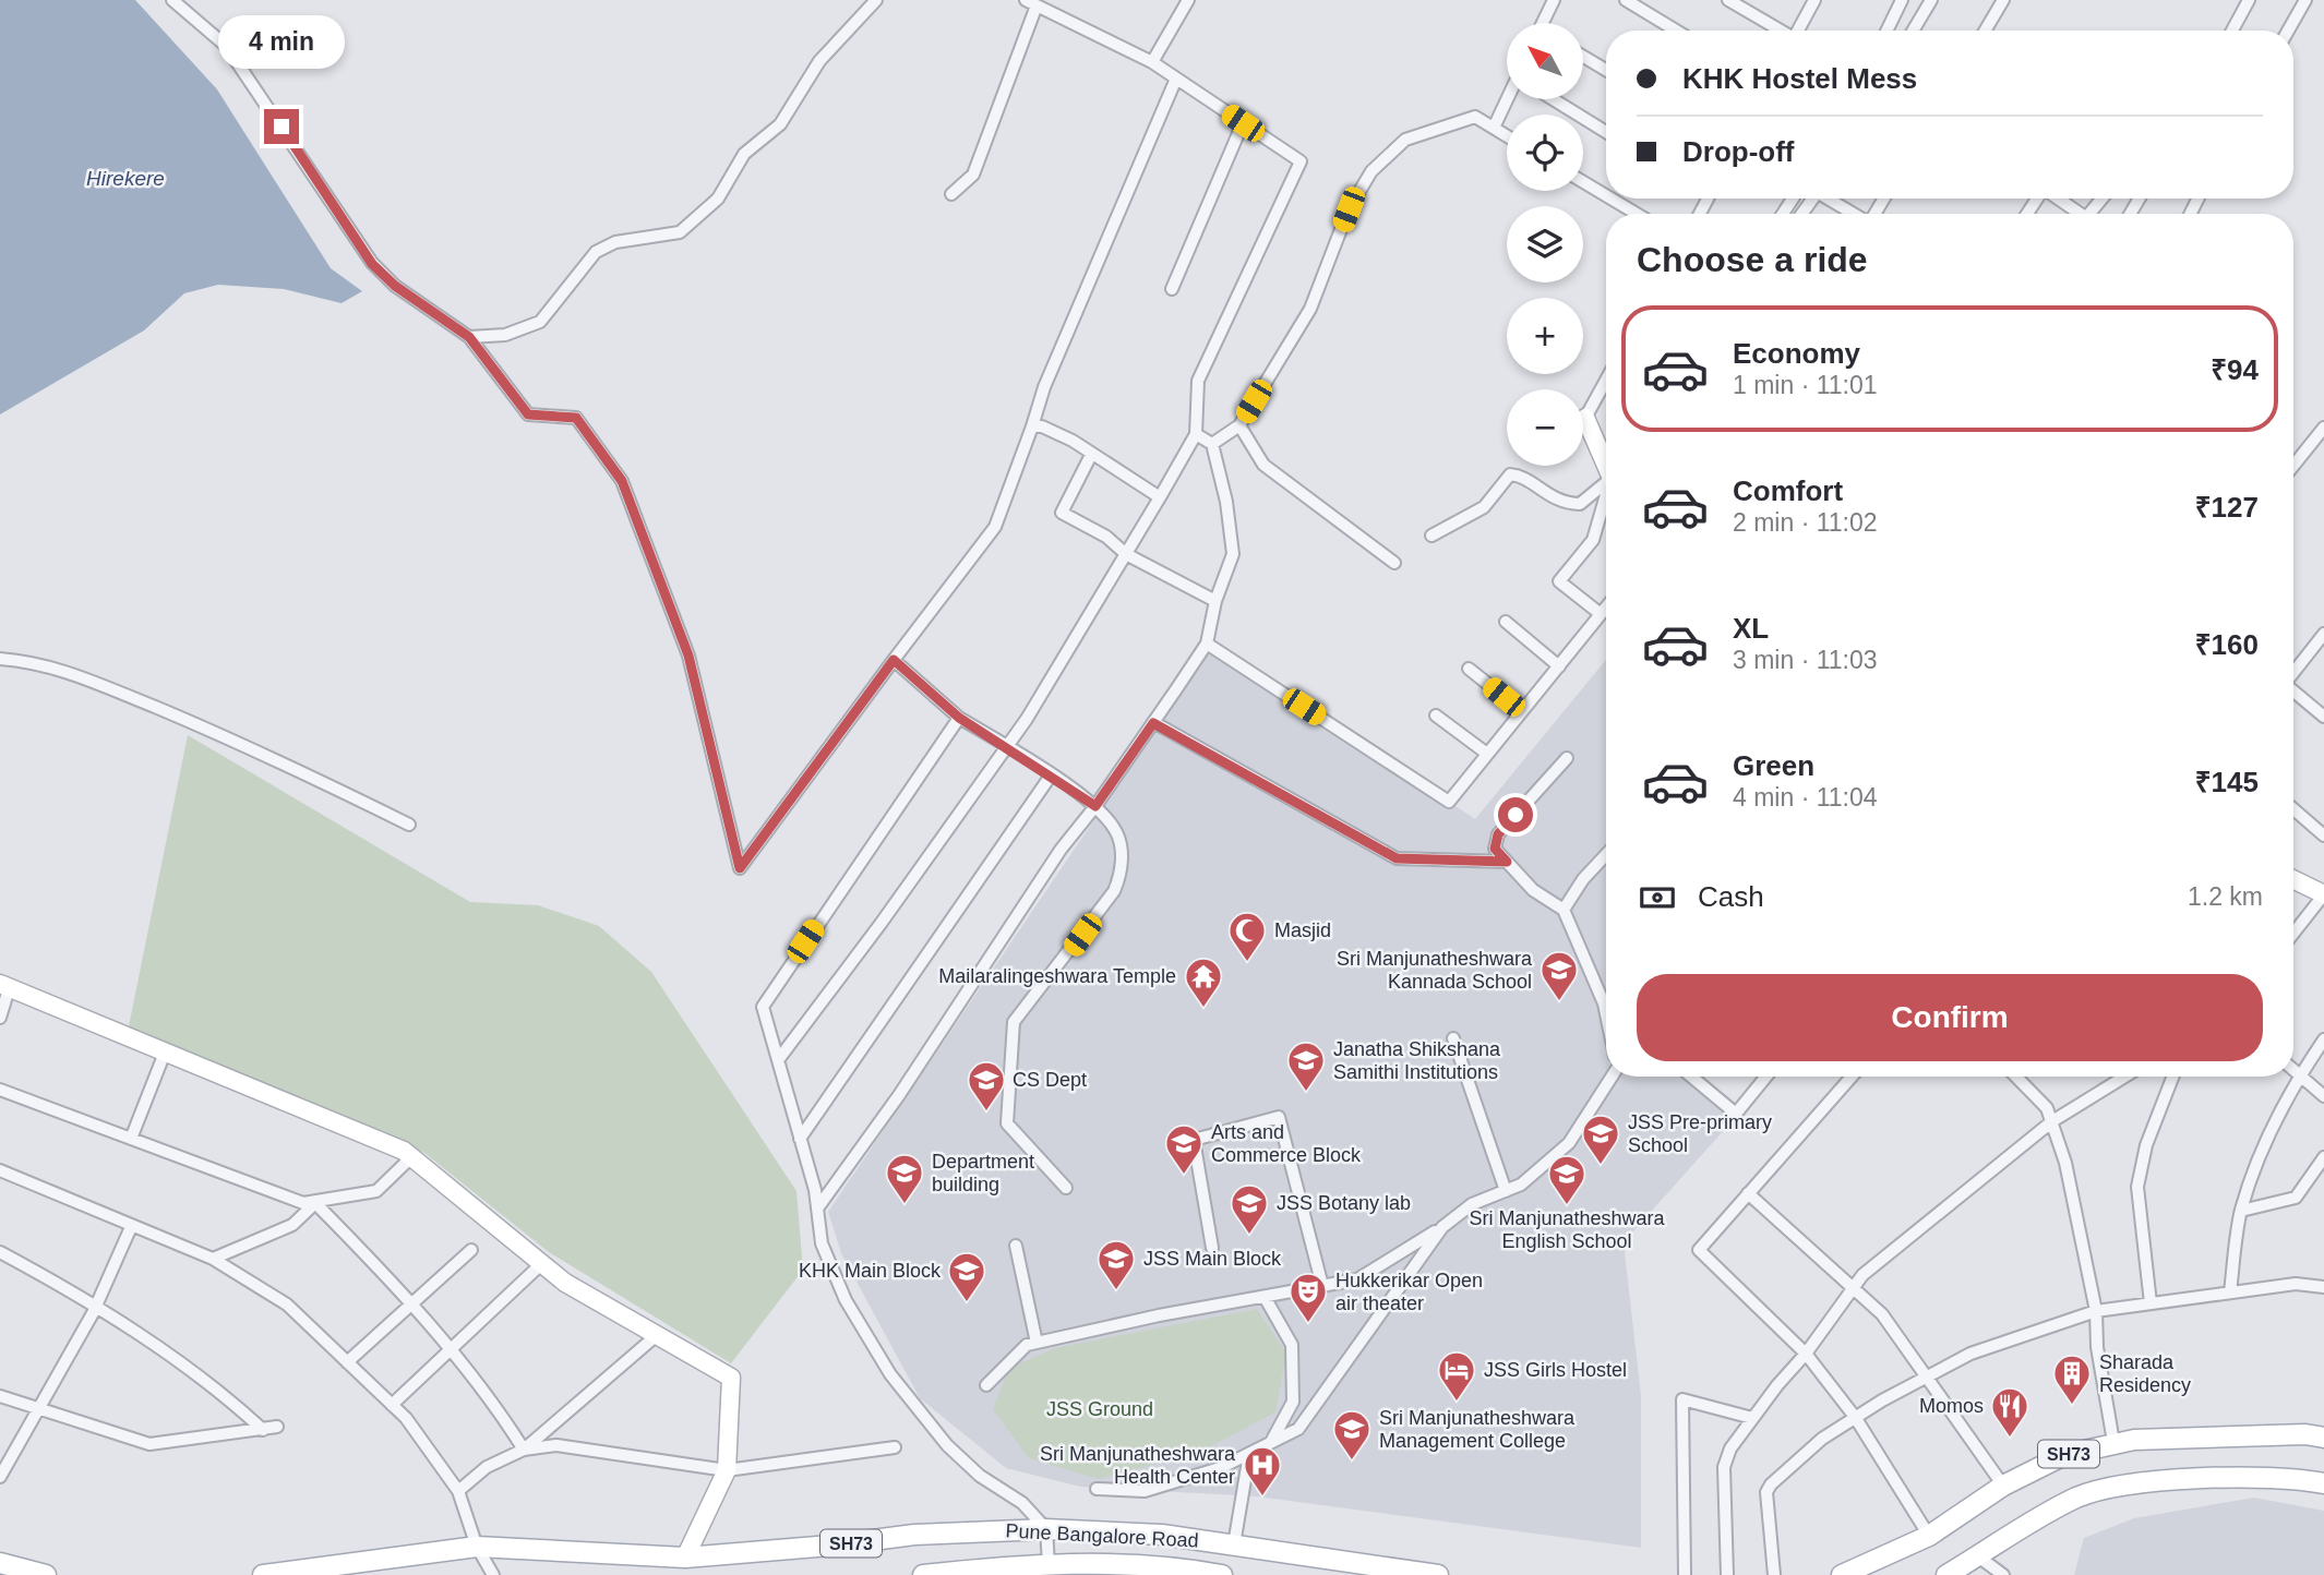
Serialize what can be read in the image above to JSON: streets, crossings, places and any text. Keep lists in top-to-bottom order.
{
  "streets": {
    "main road": ["SH73", "Pune Bangalore Road"]
  },
  "water": ["Hirekere"],
  "parks": ["JSS Ground"],
  "places": {
    "mosque": ["Masjid"],
    "school or university": [
      "Sri Manjunatheshwara Kannada School",
      "Janatha Shikshana Samithi Institutions",
      "CS Dept",
      "JSS Pre-primary School",
      "Arts and Commerce Block",
      "Department building",
      "Sri Manjunatheshwara English School",
      "JSS Botany lab",
      "JSS Main Block",
      "KHK Main Block",
      "Sri Manjunatheshwara Management College"
    ],
    "temple": ["Mailaralingeshwara Temple"],
    "theatre": ["Hukkerikar Open air theater"],
    "hotel": ["JSS Girls Hostel"],
    "building": ["Sharada Residency"],
    "restaurant": ["Momos"],
    "hospital": ["Sri Manjunatheshwara Health Center"]
  },
  "north": "top left",
  "page": {
    "bubble": "4 min",
    "map_buttons": ["+", "−"],
    "banner": ["KHK Hostel Mess", "Drop-off"],
    "heading": "Choose a ride",
    "list": [
      {
        "name": "Economy",
        "note": "1 min · 11:01",
        "value": "₹94"
      },
      {
        "name": "Comfort",
        "note": "2 min · 11:02",
        "value": "₹127"
      },
      {
        "name": "XL",
        "note": "3 min · 11:03",
        "value": "₹160"
      },
      {
        "name": "Green",
        "note": "4 min · 11:04",
        "value": "₹145"
      }
    ],
    "pay": ["Cash", "1.2 km"],
    "buttons": "Confirm"
  }
}
